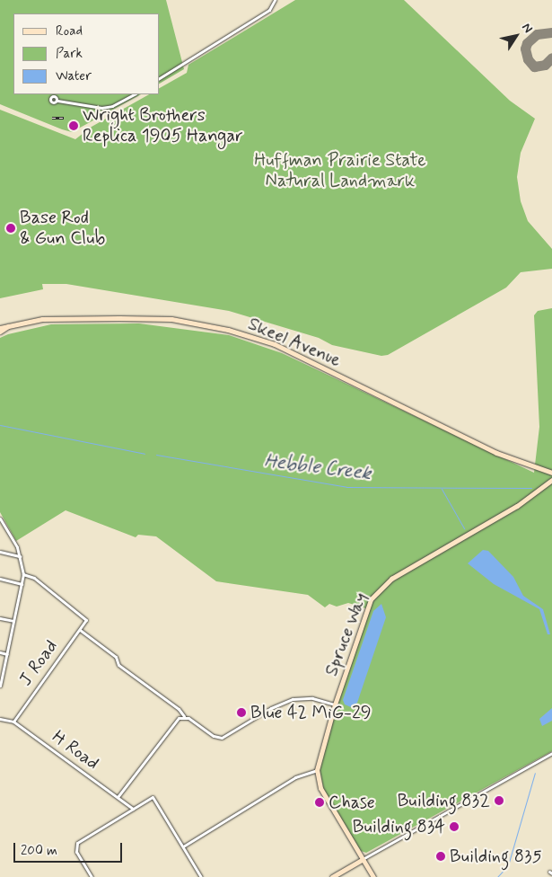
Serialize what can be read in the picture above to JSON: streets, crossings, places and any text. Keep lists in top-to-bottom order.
{
  "streets": {
    "street": [
      "Skeel Avenue",
      "Spruce Way",
      "J Road",
      "H Road"
    ]
  },
  "crossings": [
    ["J Road", "H Road"]
  ],
  "water": ["Hebble Creek"],
  "parks": ["Huffman Prairie State Natural Landmark"],
  "places": [
    "Wright Brothers Replica 1905 Hangar",
    "Base Rod & Gun Club",
    "Blue 42 MiG-29",
    "Building 832",
    "Chase",
    "Building 834",
    "Building 835"
  ],
  "legend": ["Road", "Park", "Water"],
  "scale_bar": "200 m",
  "north": "top right"
}
